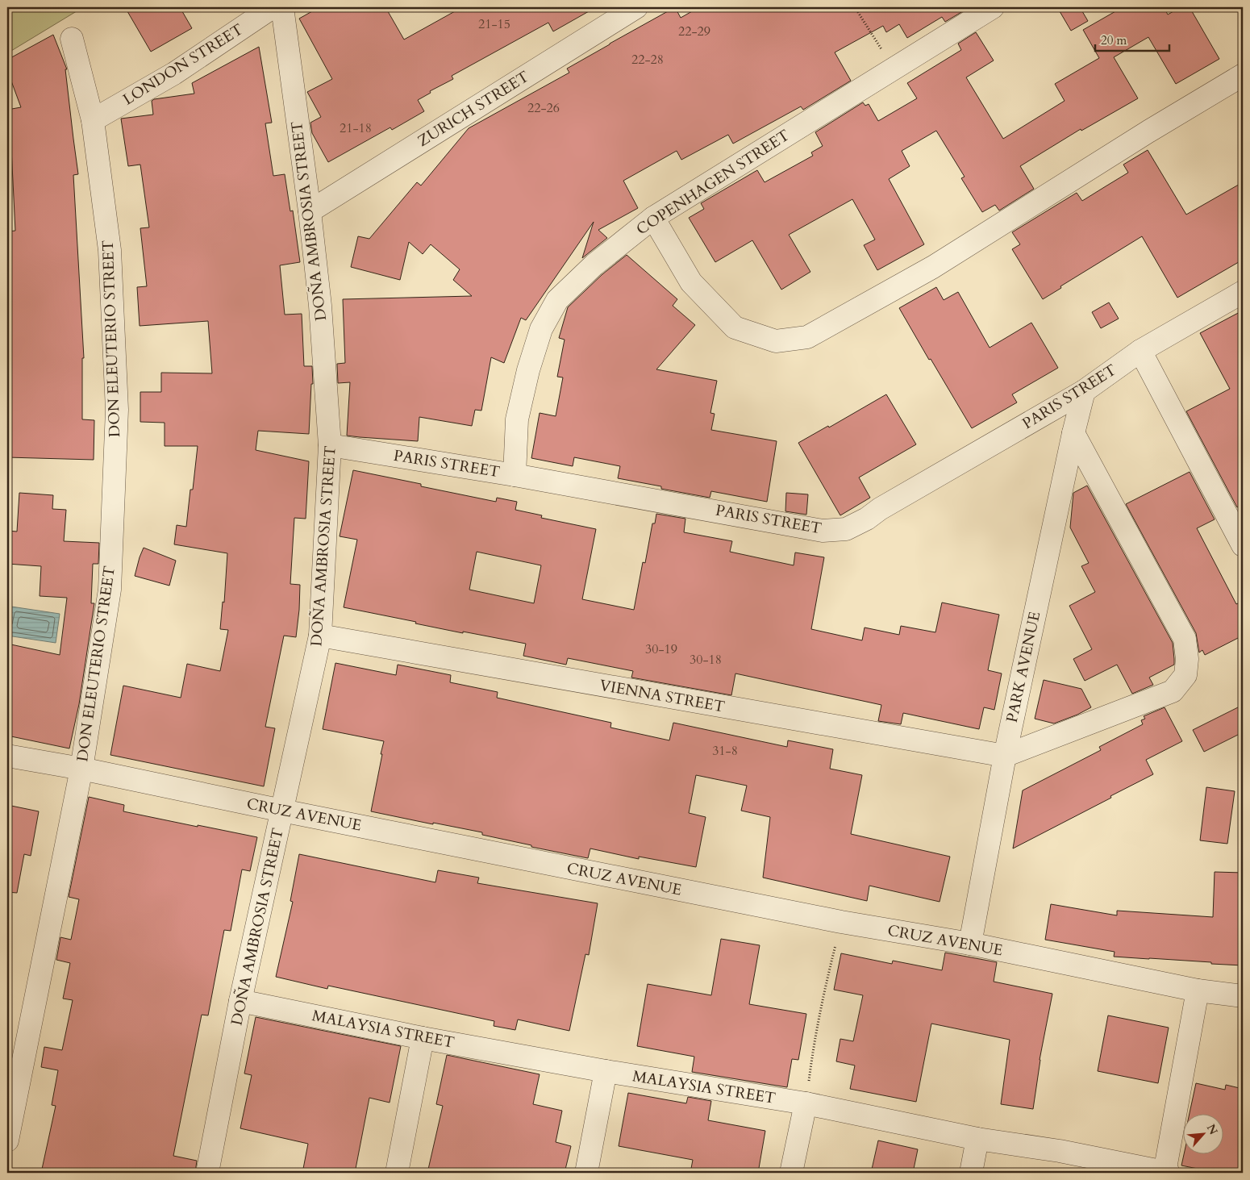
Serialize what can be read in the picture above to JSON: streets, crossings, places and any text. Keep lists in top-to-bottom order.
{
  "streets": {
    "street": [
      "LONDON STREET",
      "ZURICH STREET",
      "COPENHAGEN STREET",
      "DOÑA AMBROSIA STREET",
      "DON ELEUTERIO STREET",
      "PARIS STREET",
      "PARK AVENUE",
      "VIENNA STREET",
      "CRUZ AVENUE",
      "MALAYSIA STREET"
    ]
  },
  "crossings": [
    ["LONDON STREET", "DON ELEUTERIO STREET"],
    ["ZURICH STREET", "DOÑA AMBROSIA STREET"],
    ["COPENHAGEN STREET", "PARIS STREET"],
    ["DOÑA AMBROSIA STREET", "PARIS STREET"],
    ["DOÑA AMBROSIA STREET", "VIENNA STREET"],
    ["DOÑA AMBROSIA STREET", "CRUZ AVENUE"],
    ["DOÑA AMBROSIA STREET", "MALAYSIA STREET"],
    ["DON ELEUTERIO STREET", "CRUZ AVENUE"],
    ["PARIS STREET", "PARK AVENUE"],
    ["PARK AVENUE", "VIENNA STREET"],
    ["PARK AVENUE", "CRUZ AVENUE"]
  ],
  "house_numbers": [
    "21-15",
    "22-29",
    "22-28",
    "22-26",
    "21-18",
    "30-19",
    "30-18",
    "31-8"
  ],
  "scale_bar": "20 m",
  "north": "top right"
}
